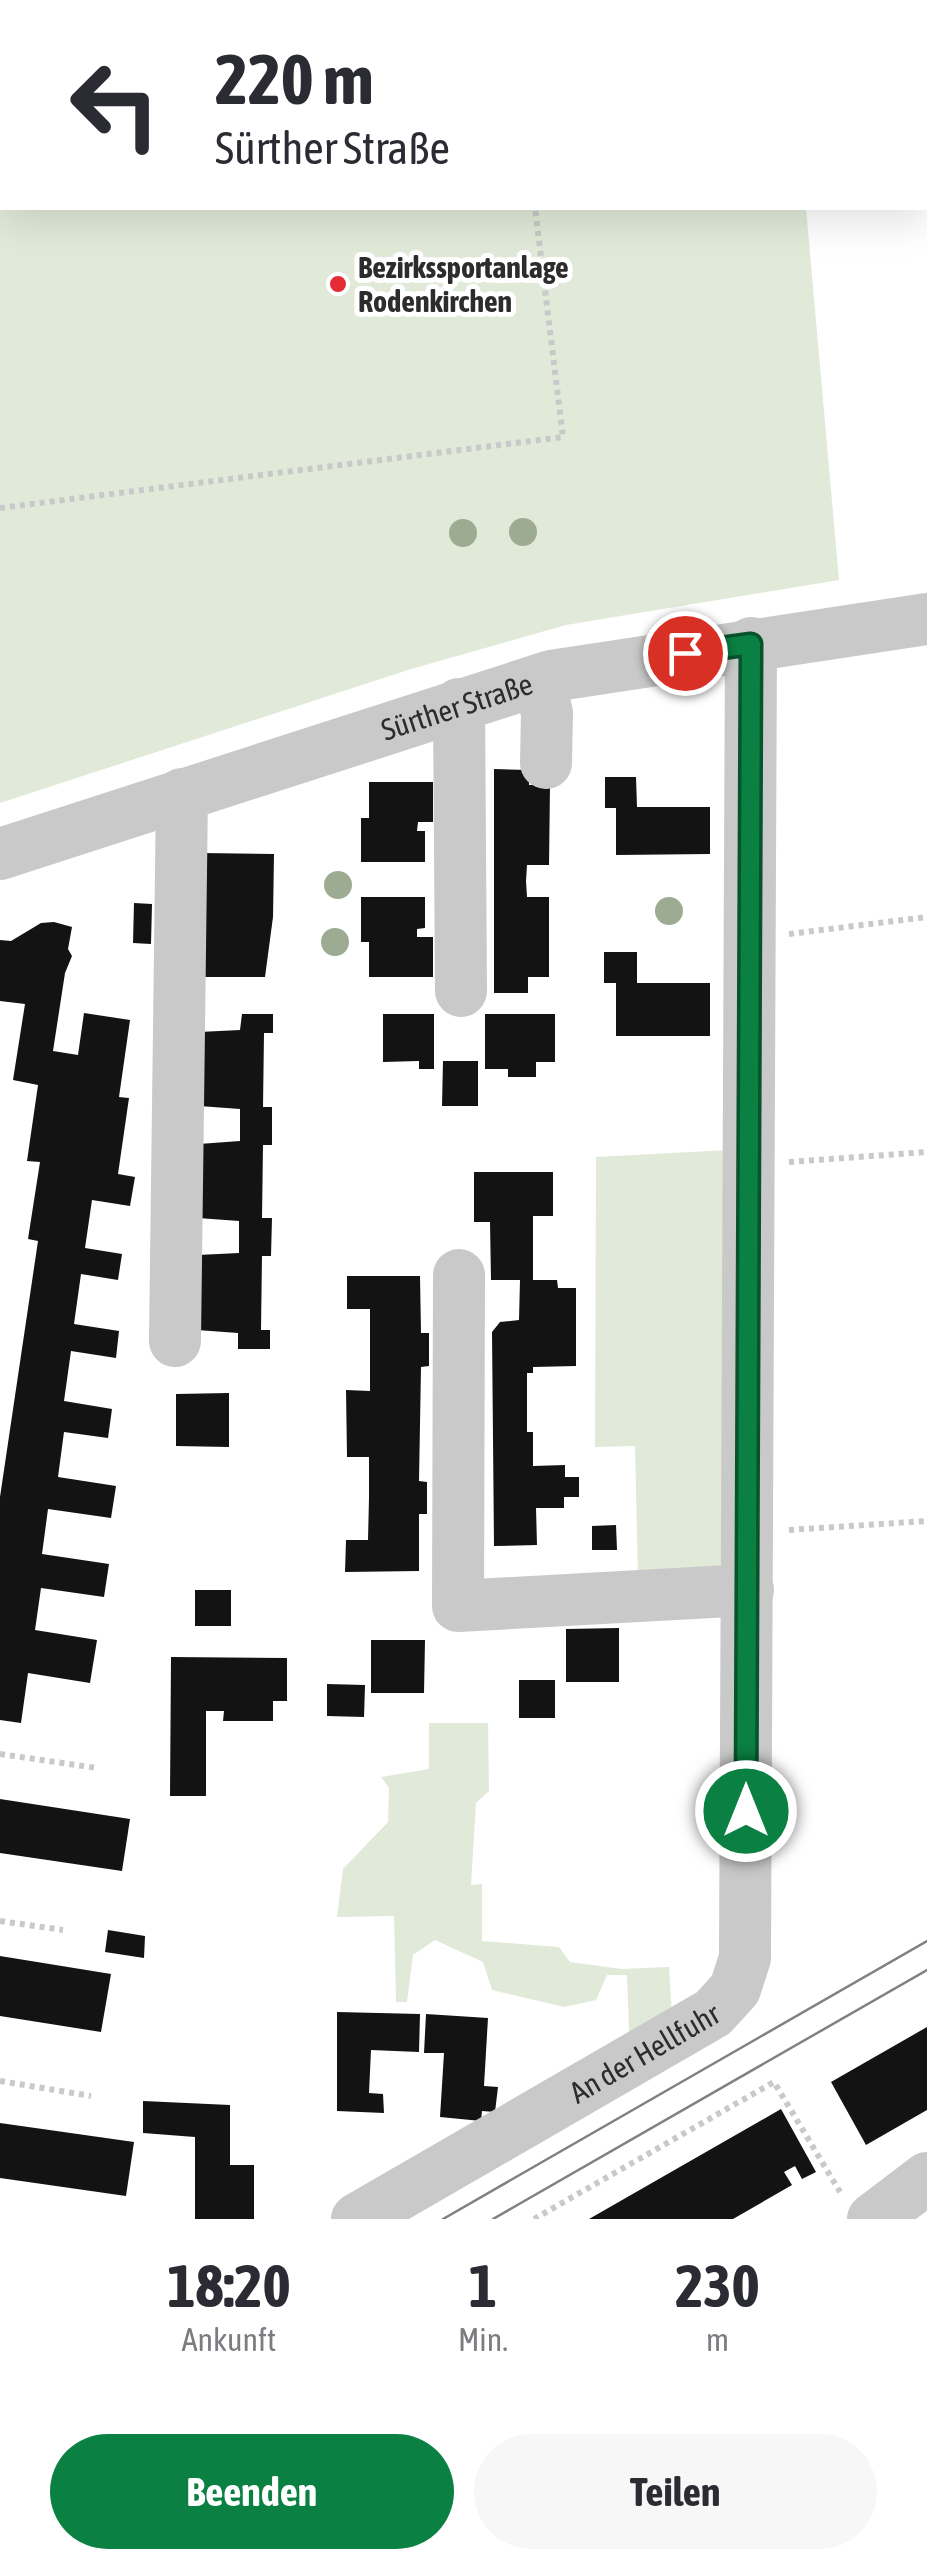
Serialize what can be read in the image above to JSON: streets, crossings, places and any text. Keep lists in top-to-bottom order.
{
  "streets": {
    "street": ["Sürther Straße", "An der Hellfuhr"]
  },
  "crossings": [
    ["Sürther Straße", "An der Hellfuhr"]
  ],
  "places": ["Bezirkssportanlage Rodenkirchen"],
  "page": {
    "turn": ["220 m", "Sürther Straße"],
    "eta": [
      "18:20",
      "Ankunft",
      "1",
      "Min.",
      "230",
      "m"
    ],
    "buttons": ["Beenden", "Teilen"]
  }
}
